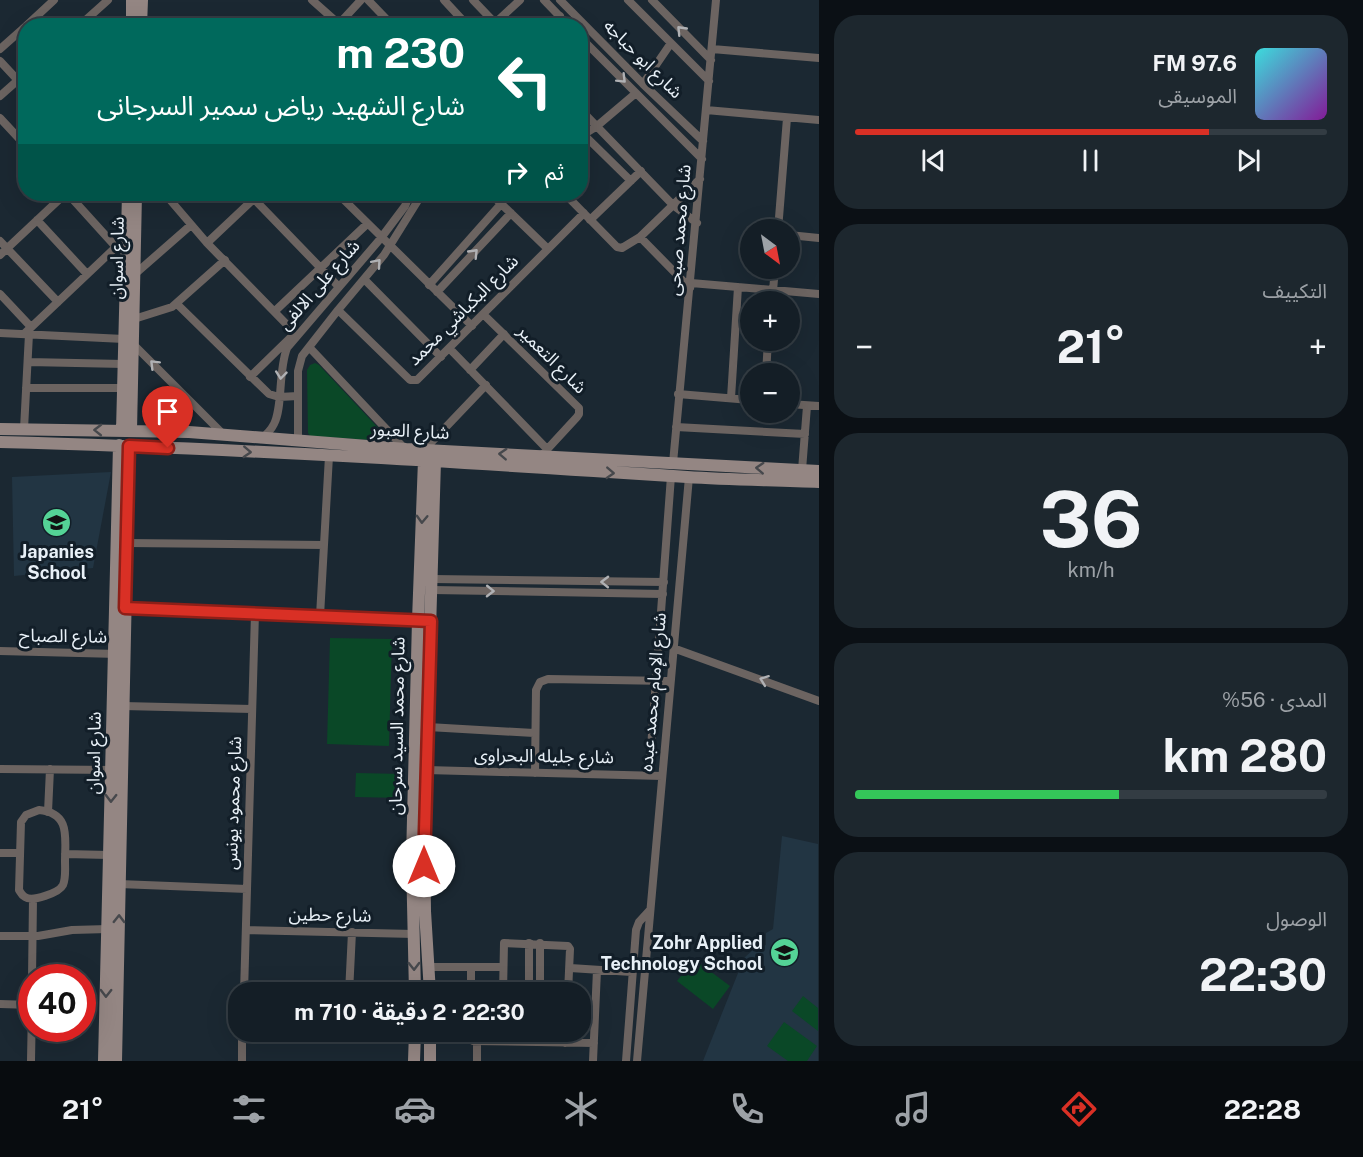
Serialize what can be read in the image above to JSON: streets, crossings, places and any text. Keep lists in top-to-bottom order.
{
  "streets": {
    "street": [
      "شارع ابو حباجه",
      "شارع محمد صبحى",
      "شارع اسوان",
      "شارع على الالفى",
      "شارع البكباشي محمد",
      "شارع التعمير",
      "شارع العبور",
      "شارع الصباح",
      "شارع الإمام محمد عبده",
      "شارع محمد السيد سرحان",
      "شارع جليله البحراوى",
      "شارع محمود يونس",
      "شارع حطين"
    ]
  },
  "crossings": [
    ["شارع ابو حباجه", "شارع محمد صبحى"],
    ["شارع محمد صبحى", "شارع العبور"],
    ["شارع اسوان", "شارع العبور"],
    ["شارع اسوان", "شارع الصباح"],
    ["شارع على الالفى", "شارع البكباشي محمد"],
    ["شارع على الالفى", "شارع العبور"],
    ["شارع البكباشي محمد", "شارع التعمير"],
    ["شارع التعمير", "شارع العبور"],
    ["شارع العبور", "شارع الإمام محمد عبده"],
    ["شارع العبور", "شارع محمد السيد سرحان"],
    ["شارع الإمام محمد عبده", "شارع جليله البحراوى"],
    ["شارع محمد السيد سرحان", "شارع جليله البحراوى"],
    ["شارع محمد السيد سرحان", "شارع حطين"],
    ["شارع محمود يونس", "شارع حطين"]
  ],
  "places": {
    "school or university": ["Japanies School", "Zohr Applied Technology School"]
  },
  "north": "bottom right",
  "page": {
    "turn": ["230 m", "شارع الشهيد رياض سمير السرجانى"],
    "song": ["97.6 FM", "الموسيقى"],
    "then": "ثم",
    "map_buttons": ["+", "−"],
    "tile": [
      "التكييف",
      ["36", "km/h"],
      ["المدى · 56%", "280 km"],
      ["الوصول", "22:30"]
    ],
    "heat": ["−", "21°", "+"],
    "limit": "40",
    "trip": "22:30 · 2 دقيقة · 710 m",
    "tabs": ["22:28", "21°"]
  }
}
